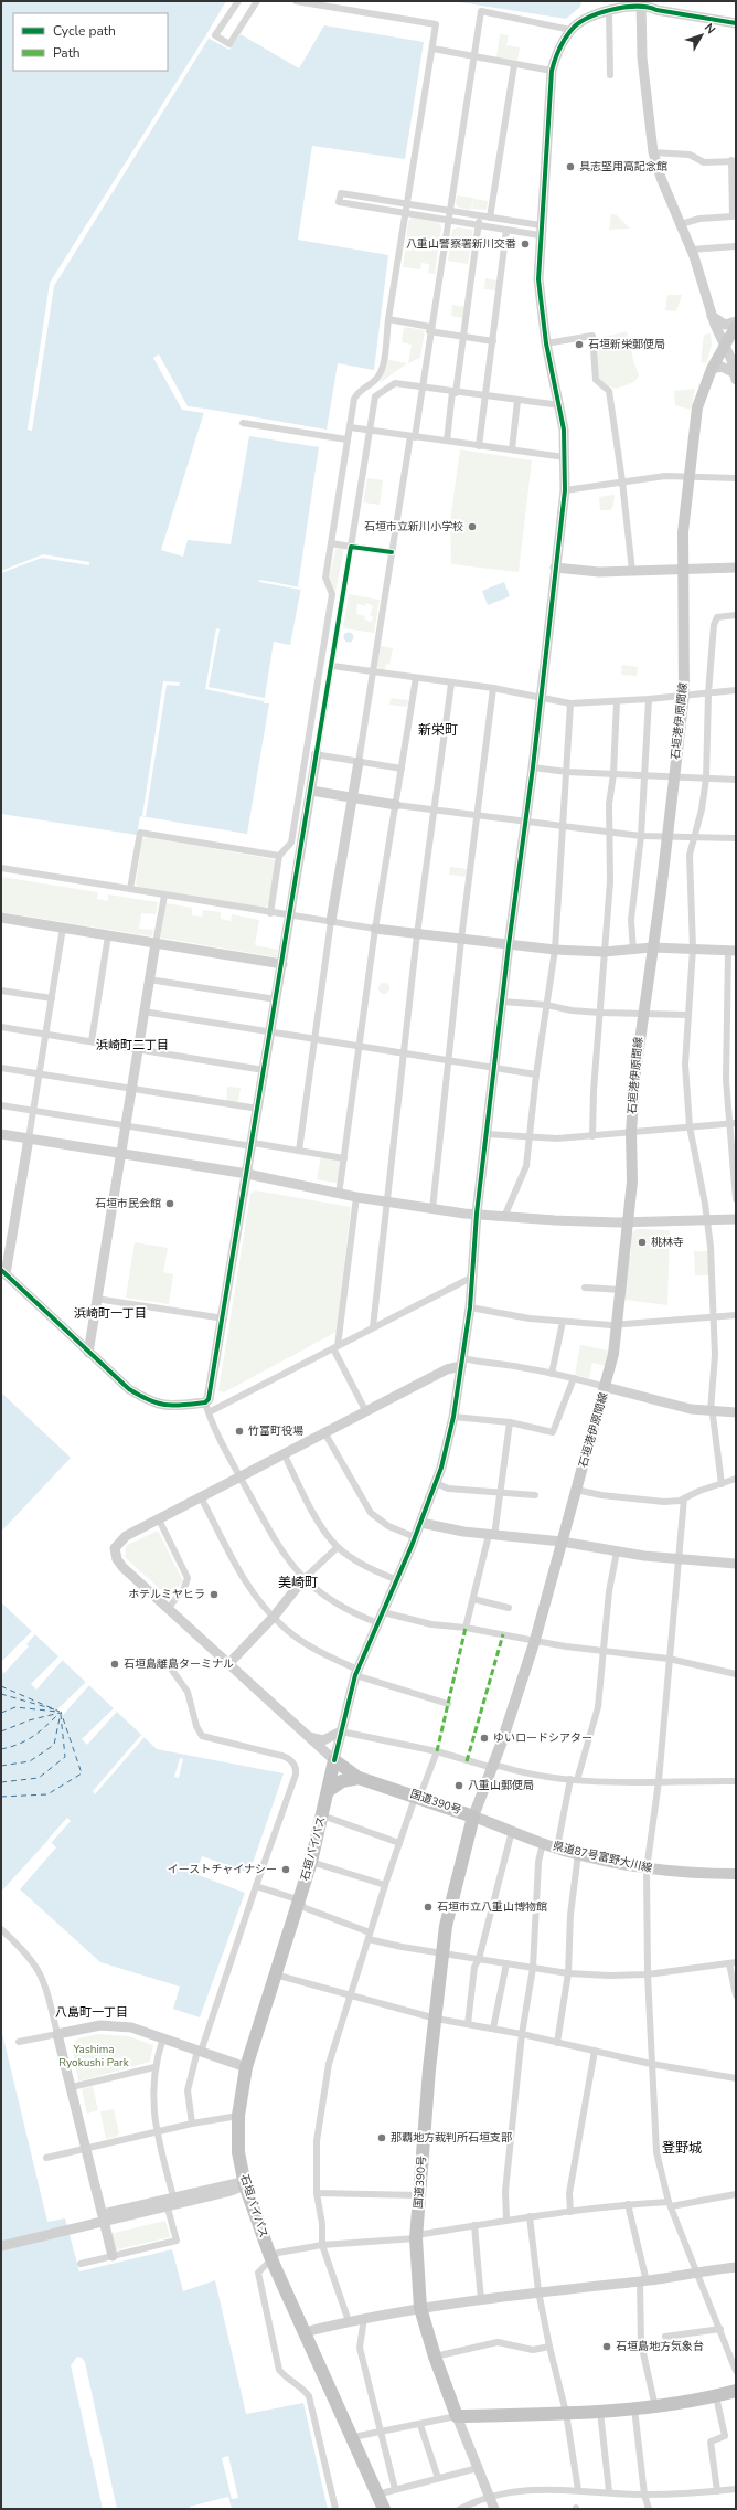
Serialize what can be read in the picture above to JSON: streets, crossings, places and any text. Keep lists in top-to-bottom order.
{
  "streets": {
    "highway": ["国道390号", "石垣バイパス"],
    "main road": ["石垣港伊原間線", "県道87号富野大川線"]
  },
  "crossings": [
    ["石垣港伊原間線", "国道390号"],
    ["石垣港伊原間線", "県道87号富野大川線"],
    ["国道390号", "石垣バイパス"],
    ["国道390号", "県道87号富野大川線"]
  ],
  "districts": [
    "新栄町",
    "浜崎町二丁目",
    "浜崎町一丁目",
    "美崎町",
    "八島町一丁目",
    "登野城"
  ],
  "parks": ["Yashima Ryokushi Park"],
  "places": [
    "具志堅用高記念館",
    "八重山警察署新川交番",
    "石垣新栄郵便局",
    "石垣市立新川小学校",
    "石垣市民会館",
    "桃林寺",
    "竹富町役場",
    "ホテルミヤヒラ",
    "石垣島離島ターミナル",
    "ゆいロードシアター",
    "八重山郵便局",
    "イーストチャイナシー",
    "石垣市立八重山博物館",
    "那覇地方裁判所石垣支部",
    "石垣島地方気象台"
  ],
  "legend": ["Cycle path", "Path"],
  "north": "top right"
}
